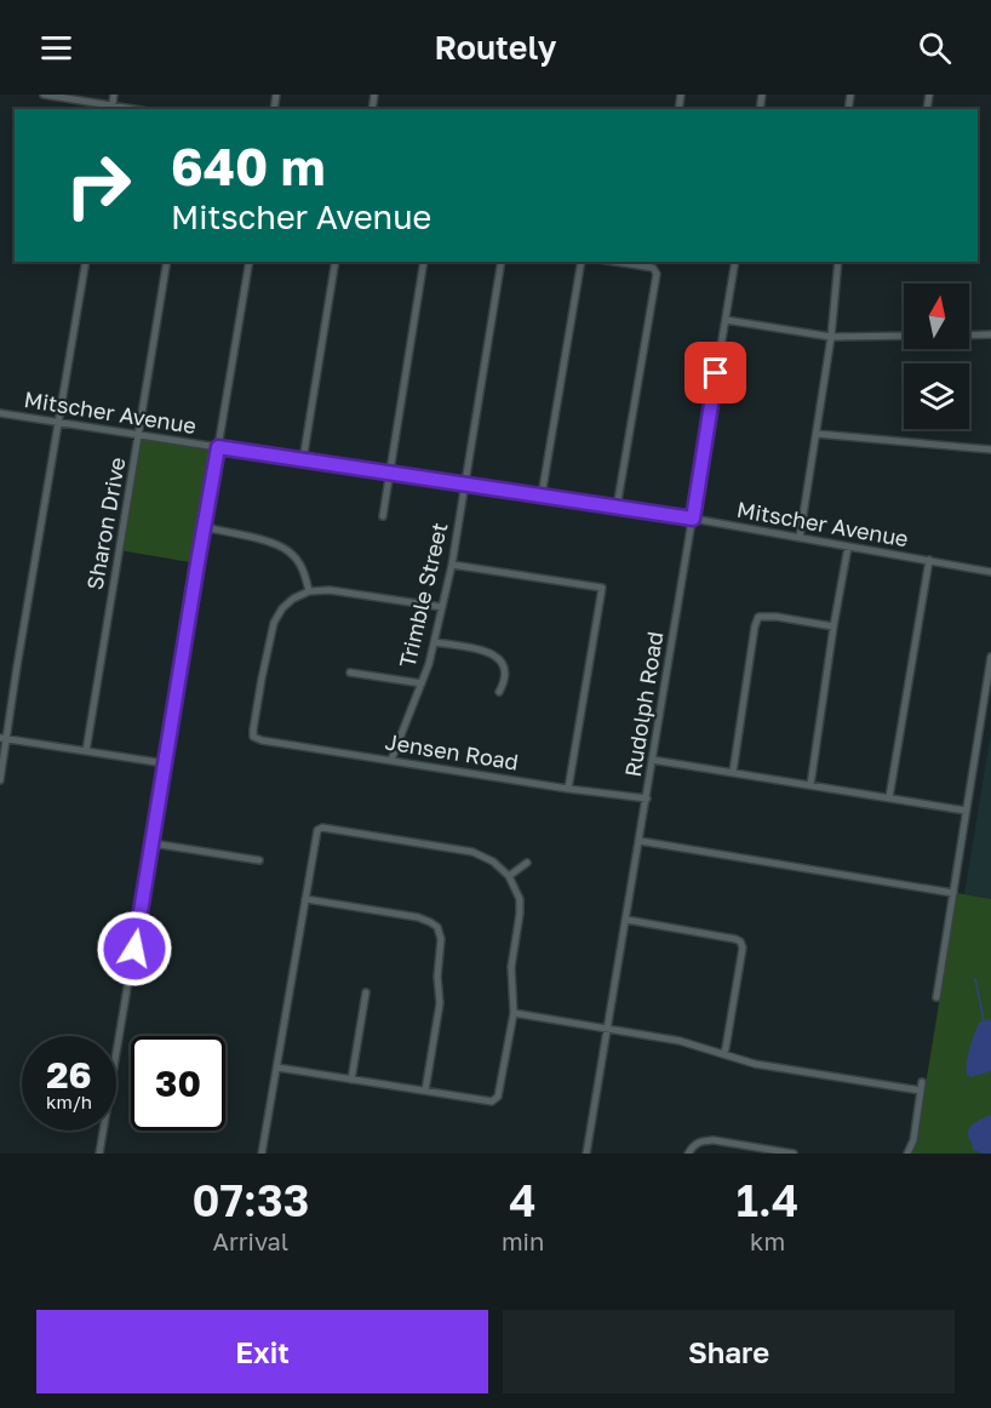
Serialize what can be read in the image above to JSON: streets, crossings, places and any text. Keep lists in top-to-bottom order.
{
  "streets": {
    "street": [
      "Mitscher Avenue",
      "Sharon Drive",
      "Trimble Street",
      "Rudolph Road",
      "Jensen Road"
    ]
  },
  "crossings": [
    ["Mitscher Avenue", "Sharon Drive"],
    ["Mitscher Avenue", "Trimble Street"],
    ["Mitscher Avenue", "Rudolph Road"],
    ["Trimble Street", "Jensen Road"],
    ["Rudolph Road", "Jensen Road"]
  ],
  "north": "top",
  "page": {
    "header": "Routely",
    "turn": ["640 m", "Mitscher Avenue"],
    "speed": "26 km/h",
    "limit": "30",
    "eta": [
      "07:33",
      "Arrival",
      "4",
      "min",
      "1.4",
      "km"
    ],
    "buttons": ["Exit", "Share"]
  }
}
